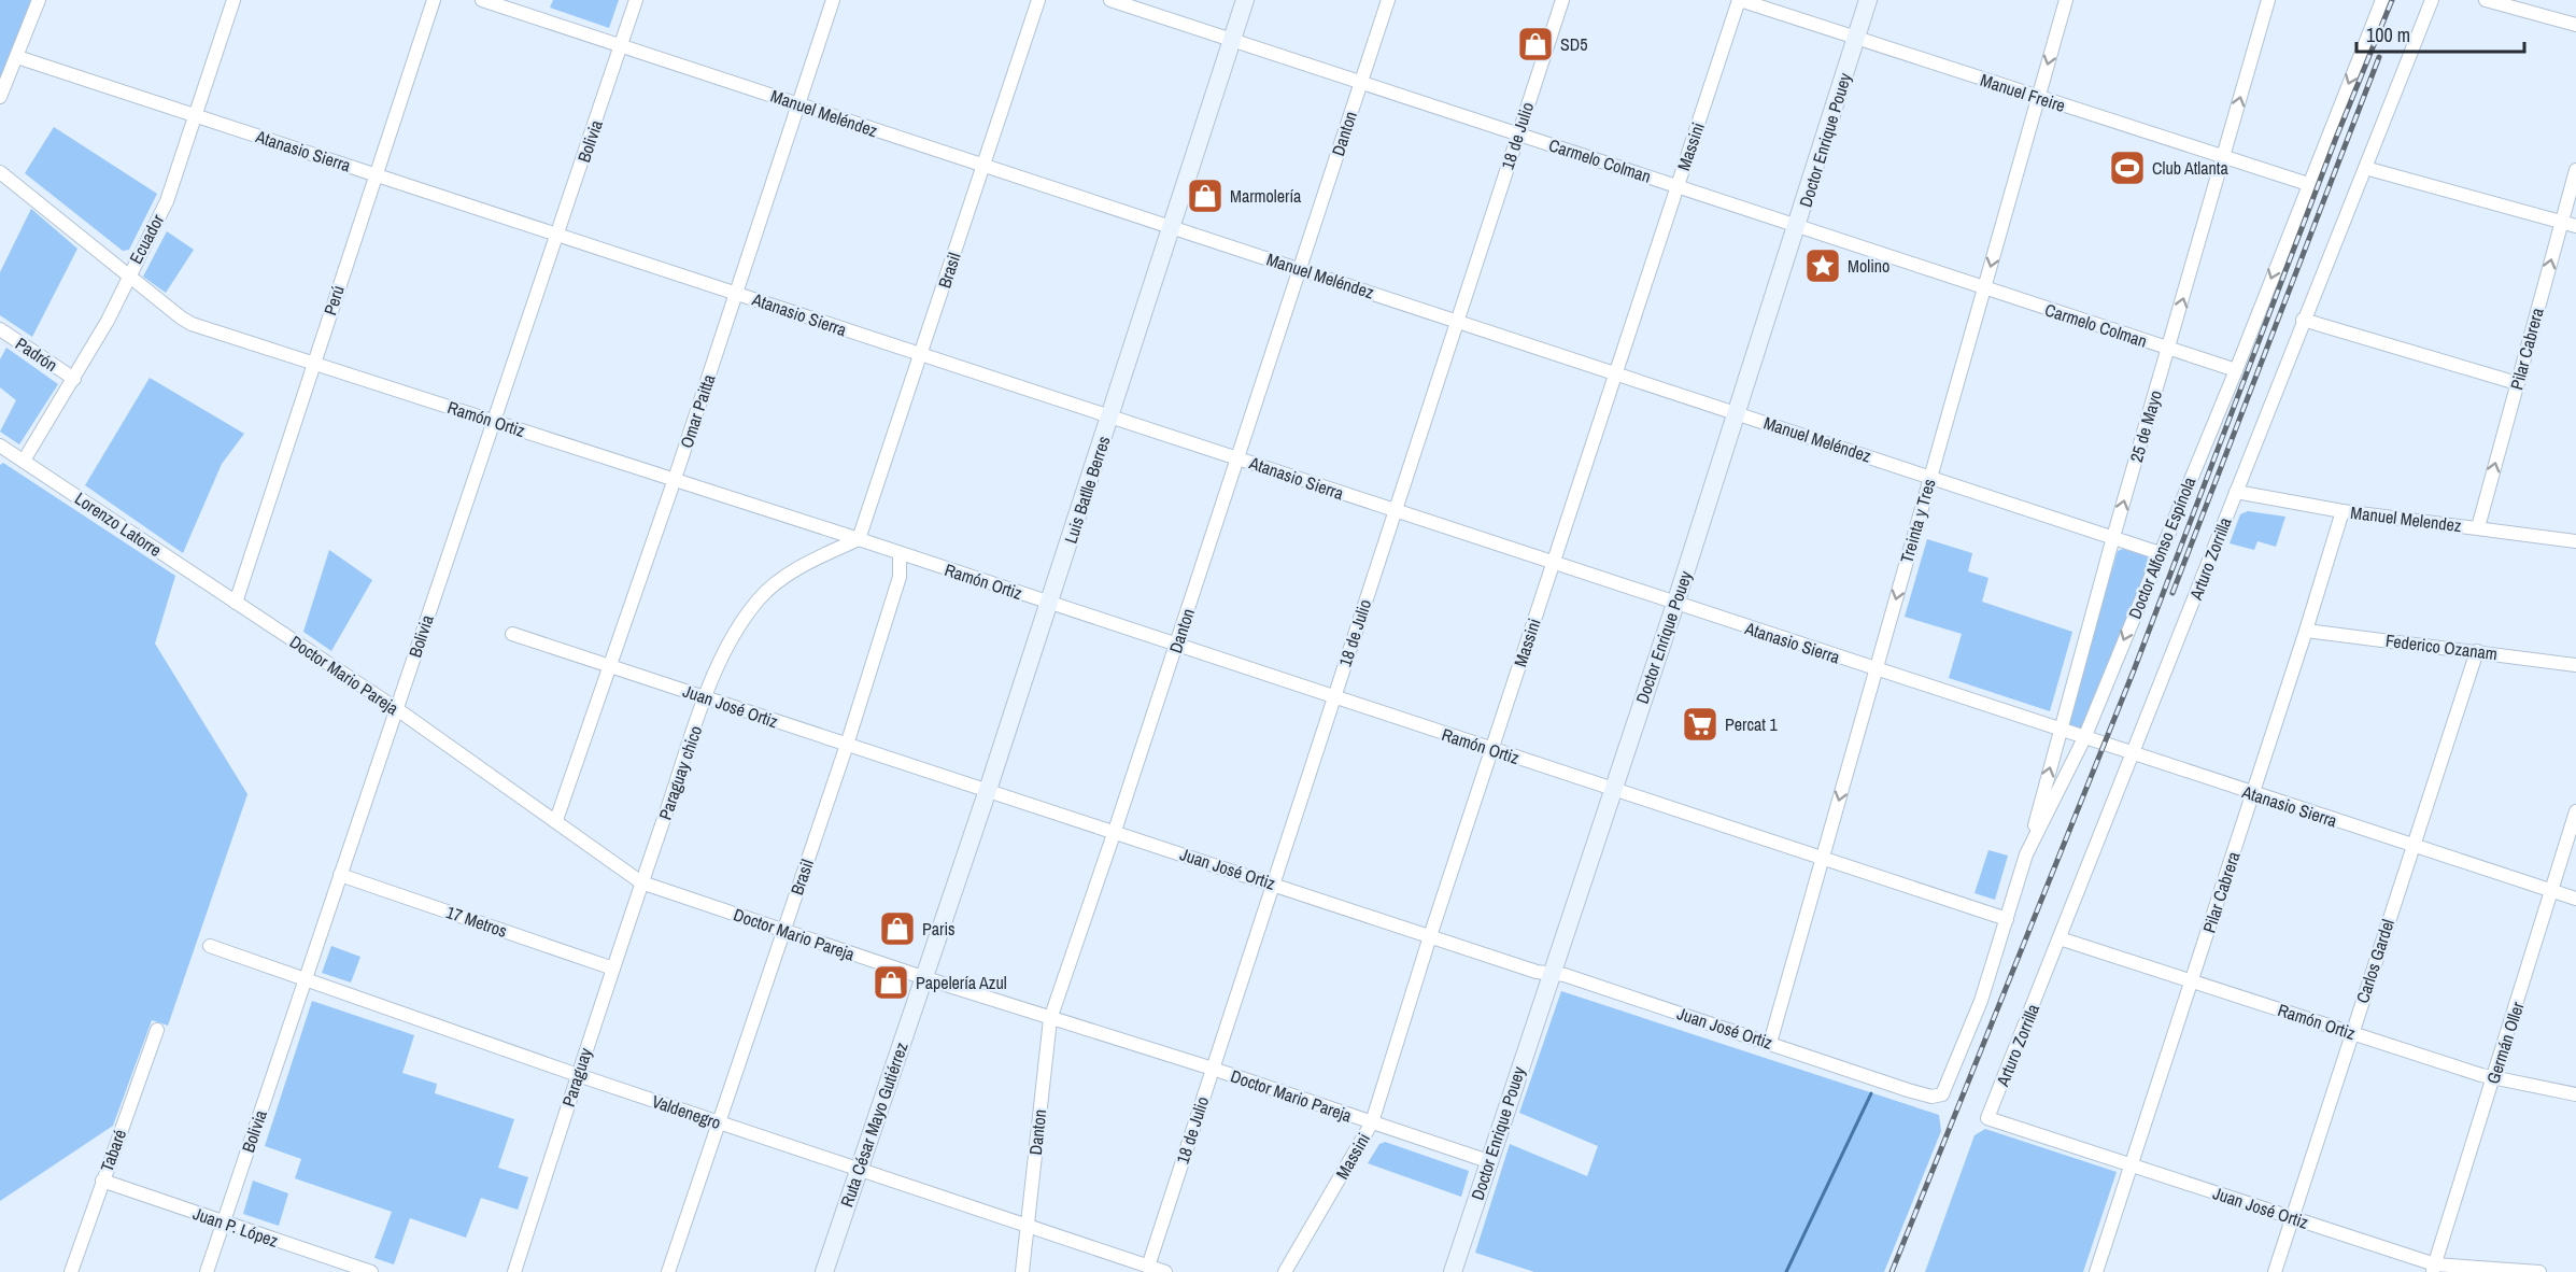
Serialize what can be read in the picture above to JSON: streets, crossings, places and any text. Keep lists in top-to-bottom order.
{
  "streets": {
    "street": [
      "Manuel Freire",
      "Manuel Meléndez",
      "Danton",
      "18 de Julio",
      "Doctor Enrique Pouey",
      "Bolivia",
      "Massini",
      "Atanasio Sierra",
      "Carmelo Colman",
      "Ecuador",
      "Brasil",
      "Perú",
      "Pilar Cabrera",
      "Padrón",
      "Omar Paitta",
      "Ramón Ortiz",
      "25 de Mayo",
      "Luis Batlle Berres",
      "Manuel Melendez",
      "Treinta y Tres",
      "Lorenzo Latorre",
      "Doctor Alfonso Espínola",
      "Arturo Zorrilla",
      "Federico Ozanam",
      "Doctor Mario Pareja",
      "Juan José Ortiz",
      "Paraguay chico",
      "17 Metros",
      "Carlos Gardel",
      "Germán Oller",
      "Paraguay",
      "Valdenegro",
      "Ruta César Mayo Gutiérrez",
      "Tabaré",
      "Juan P. López"
    ]
  },
  "crossings": [
    ["Manuel Freire", "Doctor Enrique Pouey"],
    ["Manuel Freire", "Massini"],
    ["Manuel Freire", "25 de Mayo"],
    ["Manuel Freire", "Treinta y Tres"],
    ["Manuel Freire", "Doctor Alfonso Espínola"],
    ["Manuel Meléndez", "Danton"],
    ["Manuel Meléndez", "18 de Julio"],
    ["Manuel Meléndez", "Doctor Enrique Pouey"],
    ["Manuel Meléndez", "Bolivia"],
    ["Manuel Meléndez", "Massini"],
    ["Manuel Meléndez", "Brasil"],
    ["Manuel Meléndez", "Omar Paitta"],
    ["Manuel Meléndez", "25 de Mayo"],
    ["Manuel Meléndez", "Luis Batlle Berres"],
    ["Manuel Meléndez", "Treinta y Tres"],
    ["Manuel Meléndez", "Doctor Alfonso Espínola"],
    ["Danton", "Atanasio Sierra"],
    ["Danton", "Carmelo Colman"],
    ["Danton", "Ramón Ortiz"],
    ["Danton", "Doctor Mario Pareja"],
    ["Danton", "Juan José Ortiz"],
    ["Danton", "Valdenegro"],
    ["18 de Julio", "Atanasio Sierra"],
    ["18 de Julio", "Carmelo Colman"],
    ["18 de Julio", "Ramón Ortiz"],
    ["18 de Julio", "Doctor Mario Pareja"],
    ["18 de Julio", "Juan José Ortiz"],
    ["18 de Julio", "Valdenegro"],
    ["Doctor Enrique Pouey", "Atanasio Sierra"],
    ["Doctor Enrique Pouey", "Carmelo Colman"],
    ["Doctor Enrique Pouey", "Ramón Ortiz"],
    ["Doctor Enrique Pouey", "Doctor Mario Pareja"],
    ["Doctor Enrique Pouey", "Juan José Ortiz"],
    ["Bolivia", "Atanasio Sierra"],
    ["Bolivia", "Ramón Ortiz"],
    ["Bolivia", "Doctor Mario Pareja"],
    ["Bolivia", "17 Metros"],
    ["Bolivia", "Valdenegro"],
    ["Bolivia", "Juan P. López"],
    ["Massini", "Atanasio Sierra"],
    ["Massini", "Carmelo Colman"],
    ["Massini", "Ramón Ortiz"],
    ["Massini", "Doctor Mario Pareja"],
    ["Massini", "Juan José Ortiz"],
    ["Atanasio Sierra", "Ecuador"],
    ["Atanasio Sierra", "Brasil"],
    ["Atanasio Sierra", "Perú"],
    ["Atanasio Sierra", "Pilar Cabrera"],
    ["Atanasio Sierra", "Omar Paitta"],
    ["Atanasio Sierra", "25 de Mayo"],
    ["Atanasio Sierra", "Luis Batlle Berres"],
    ["Atanasio Sierra", "Treinta y Tres"],
    ["Atanasio Sierra", "Doctor Alfonso Espínola"],
    ["Atanasio Sierra", "Arturo Zorrilla"],
    ["Atanasio Sierra", "Carlos Gardel"],
    ["Atanasio Sierra", "Germán Oller"],
    ["Carmelo Colman", "25 de Mayo"],
    ["Carmelo Colman", "Luis Batlle Berres"],
    ["Carmelo Colman", "Treinta y Tres"],
    ["Carmelo Colman", "Doctor Alfonso Espínola"],
    ["Ecuador", "Padrón"],
    ["Ecuador", "Ramón Ortiz"],
    ["Ecuador", "Lorenzo Latorre"],
    ["Brasil", "Ramón Ortiz"],
    ["Brasil", "Doctor Mario Pareja"],
    ["Brasil", "Juan José Ortiz"],
    ["Brasil", "Paraguay chico"],
    ["Brasil", "Valdenegro"],
    ["Perú", "Ramón Ortiz"],
    ["Perú", "Lorenzo Latorre"],
    ["Perú", "Doctor Mario Pareja"],
    ["Pilar Cabrera", "Ramón Ortiz"],
    ["Pilar Cabrera", "Manuel Melendez"],
    ["Pilar Cabrera", "Federico Ozanam"],
    ["Pilar Cabrera", "Juan José Ortiz"],
    ["Omar Paitta", "Ramón Ortiz"],
    ["Omar Paitta", "Doctor Mario Pareja"],
    ["Omar Paitta", "Juan José Ortiz"],
    ["Ramón Ortiz", "Luis Batlle Berres"],
    ["Ramón Ortiz", "Treinta y Tres"],
    ["Ramón Ortiz", "Doctor Alfonso Espínola"],
    ["Ramón Ortiz", "Arturo Zorrilla"],
    ["Ramón Ortiz", "Paraguay chico"],
    ["Ramón Ortiz", "Carlos Gardel"],
    ["Ramón Ortiz", "Germán Oller"],
    ["25 de Mayo", "Doctor Alfonso Espínola"],
    ["Luis Batlle Berres", "Doctor Mario Pareja"],
    ["Luis Batlle Berres", "Juan José Ortiz"],
    ["Luis Batlle Berres", "Ruta César Mayo Gutiérrez"],
    ["Manuel Melendez", "Arturo Zorrilla"],
    ["Treinta y Tres", "Juan José Ortiz"],
    ["Lorenzo Latorre", "Doctor Mario Pareja"],
    ["Doctor Alfonso Espínola", "Juan José Ortiz"],
    ["Arturo Zorrilla", "Juan José Ortiz"],
    ["Federico Ozanam", "Carlos Gardel"],
    ["Doctor Mario Pareja", "Paraguay chico"],
    ["Doctor Mario Pareja", "Paraguay"],
    ["Doctor Mario Pareja", "Ruta César Mayo Gutiérrez"],
    ["Juan José Ortiz", "Paraguay chico"],
    ["Juan José Ortiz", "Carlos Gardel"],
    ["Juan José Ortiz", "Germán Oller"],
    ["Paraguay chico", "Paraguay"],
    ["17 Metros", "Paraguay"],
    ["Paraguay", "Valdenegro"],
    ["Valdenegro", "Ruta César Mayo Gutiérrez"],
    ["Tabaré", "Juan P. López"]
  ],
  "one_way": ["25 de Mayo", "Treinta y Tres", "Doctor Alfonso Espínola"],
  "places": {
    "shop": [
      "SD5",
      "Marmolería",
      "Paris",
      "Papelería Azul"
    ],
    "sports": ["Club Atlanta"],
    "place": ["Molino"],
    "supermarket": ["Percat 1"]
  },
  "scale_bar": "100 m"
}
